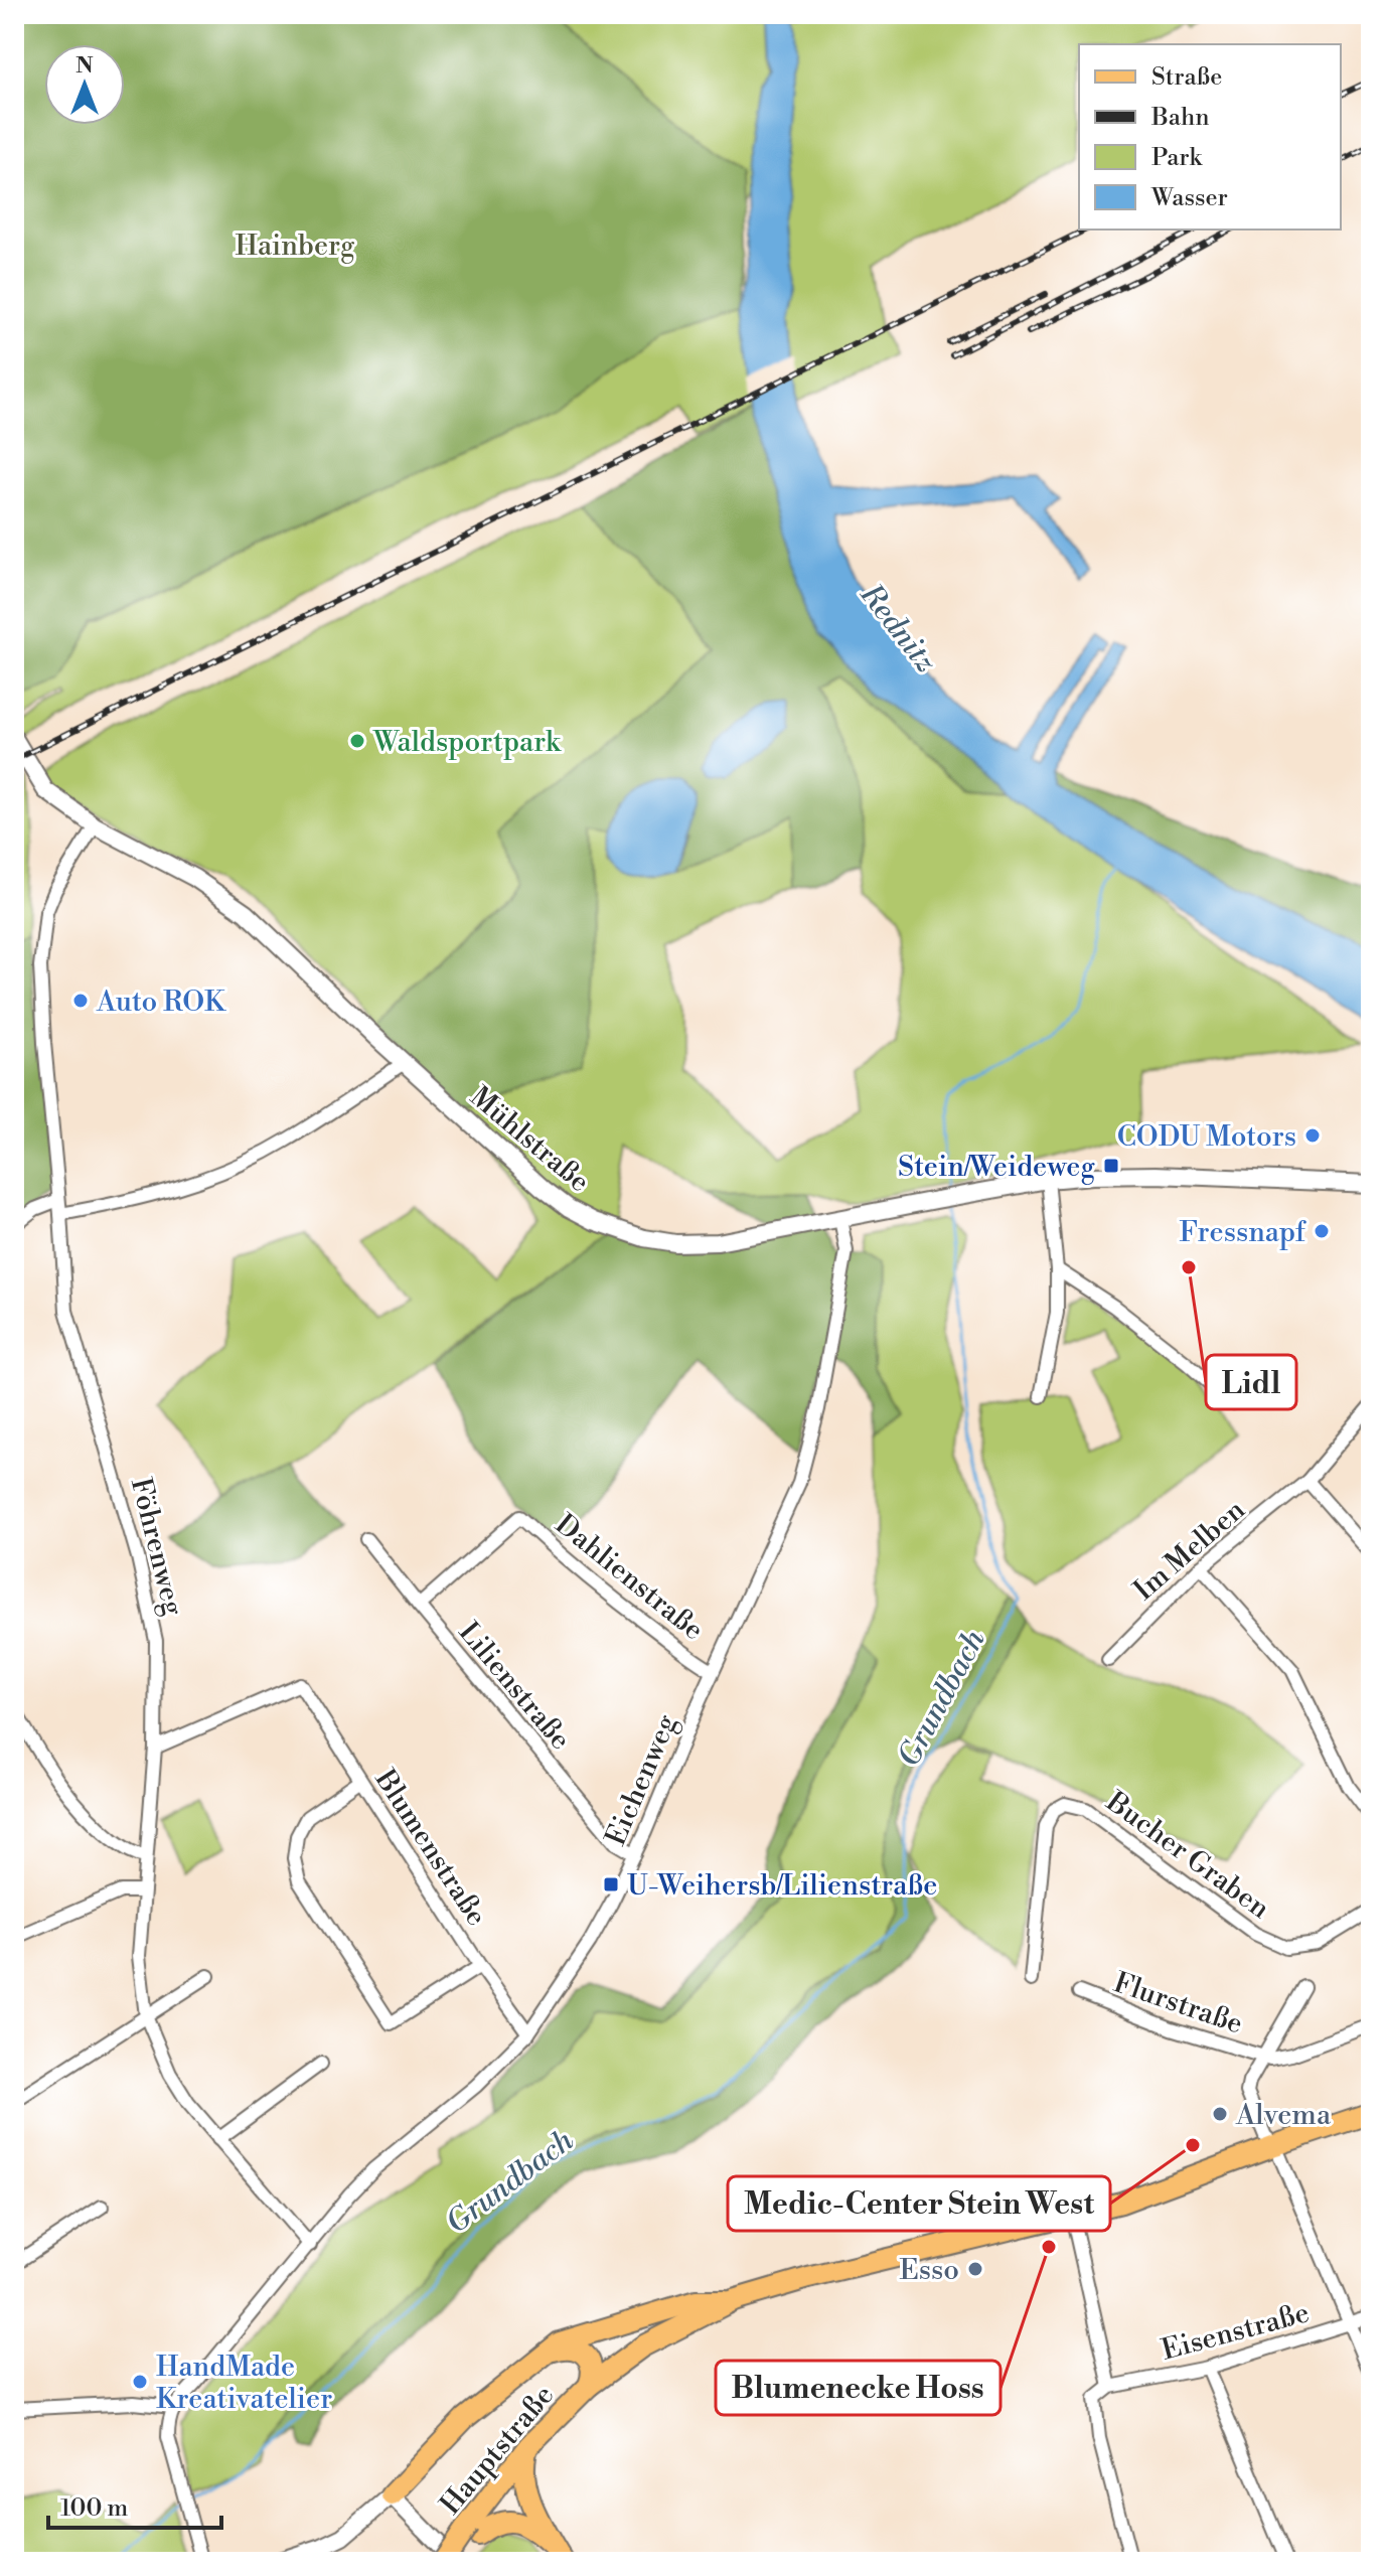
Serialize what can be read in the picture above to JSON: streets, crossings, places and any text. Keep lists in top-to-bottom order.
{
  "streets": {
    "main road": ["Hauptstraße"],
    "street": [
      "Mühlstraße",
      "Föhrenweg",
      "Im Melben",
      "Dahlienstraße",
      "Lilienstraße",
      "Eichenweg",
      "Blumenstraße",
      "Bucher Graben",
      "Flurstraße",
      "Eisenstraße"
    ]
  },
  "crossings": [
    ["Mühlstraße", "Föhrenweg"],
    ["Mühlstraße", "Eichenweg"],
    ["Föhrenweg", "Eichenweg"],
    ["Föhrenweg", "Blumenstraße"],
    ["Dahlienstraße", "Lilienstraße"],
    ["Dahlienstraße", "Eichenweg"],
    ["Lilienstraße", "Eichenweg"],
    ["Eichenweg", "Blumenstraße"]
  ],
  "water": ["Rednitz", "Grundbach"],
  "parks": ["Hainberg"],
  "places": {
    "other": [
      "Waldsportpark",
      "Auto ROK",
      "CODU Motors",
      "Fressnapf",
      "Lidl",
      "Alvema",
      "Medic-Center Stein West",
      "Blumenecke Hoss",
      "Esso",
      "HandMade Kreativatelier"
    ],
    "transit": ["Stein/Weideweg", "U-Weihersb/Lilienstraße"]
  },
  "legend": [
    "Straße",
    "Bahn",
    "Park",
    "Wasser"
  ],
  "scale_bar": "100 m",
  "north": "top"
}
